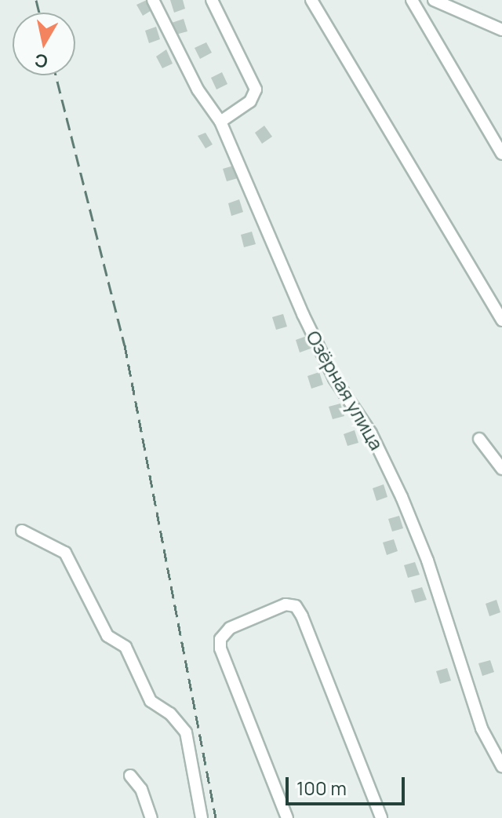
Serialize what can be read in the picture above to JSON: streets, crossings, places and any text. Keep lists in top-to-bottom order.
{
  "streets": {
    "street": ["Озёрная улица"]
  },
  "scale_bar": "100 m",
  "north": "bottom"
}
